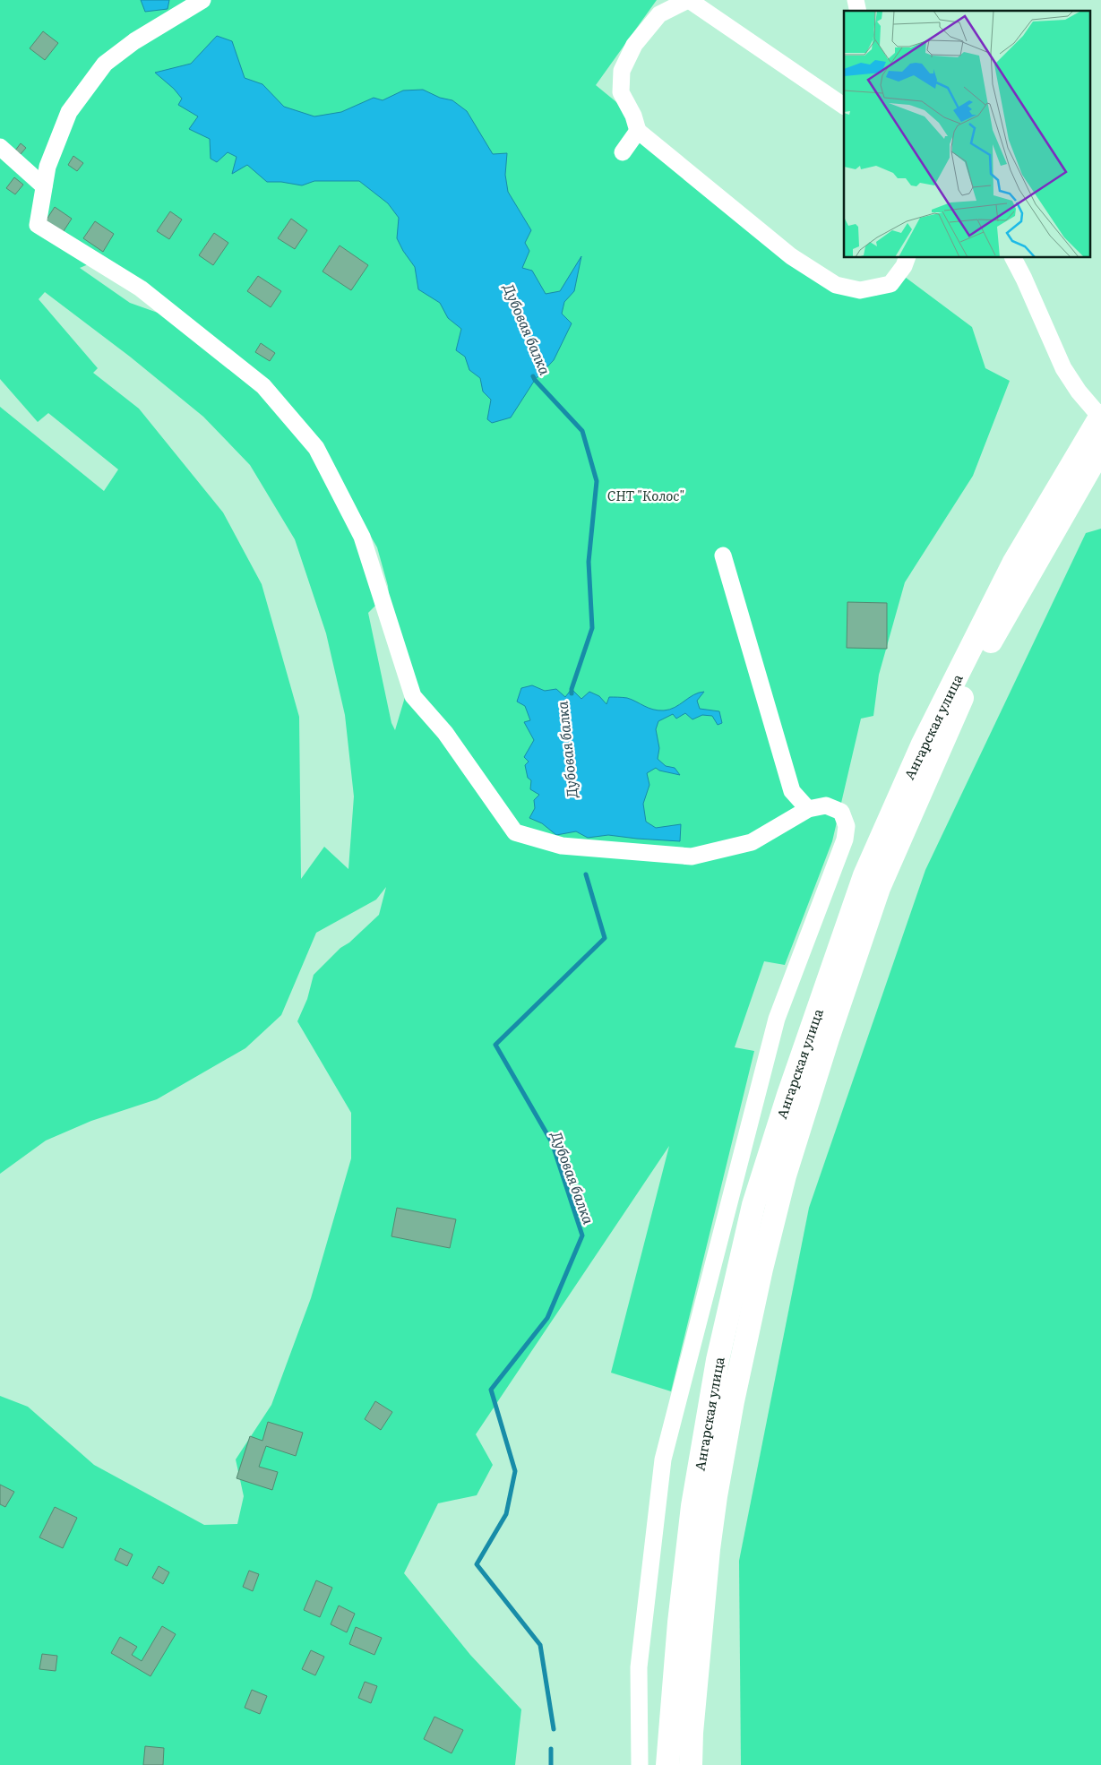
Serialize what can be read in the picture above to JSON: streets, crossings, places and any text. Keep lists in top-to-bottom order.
{
  "streets": {
    "main road": ["Ангарская улица"]
  },
  "water": ["Дубовая балка"],
  "parks": ["СНТ \"Колос\""]
}
